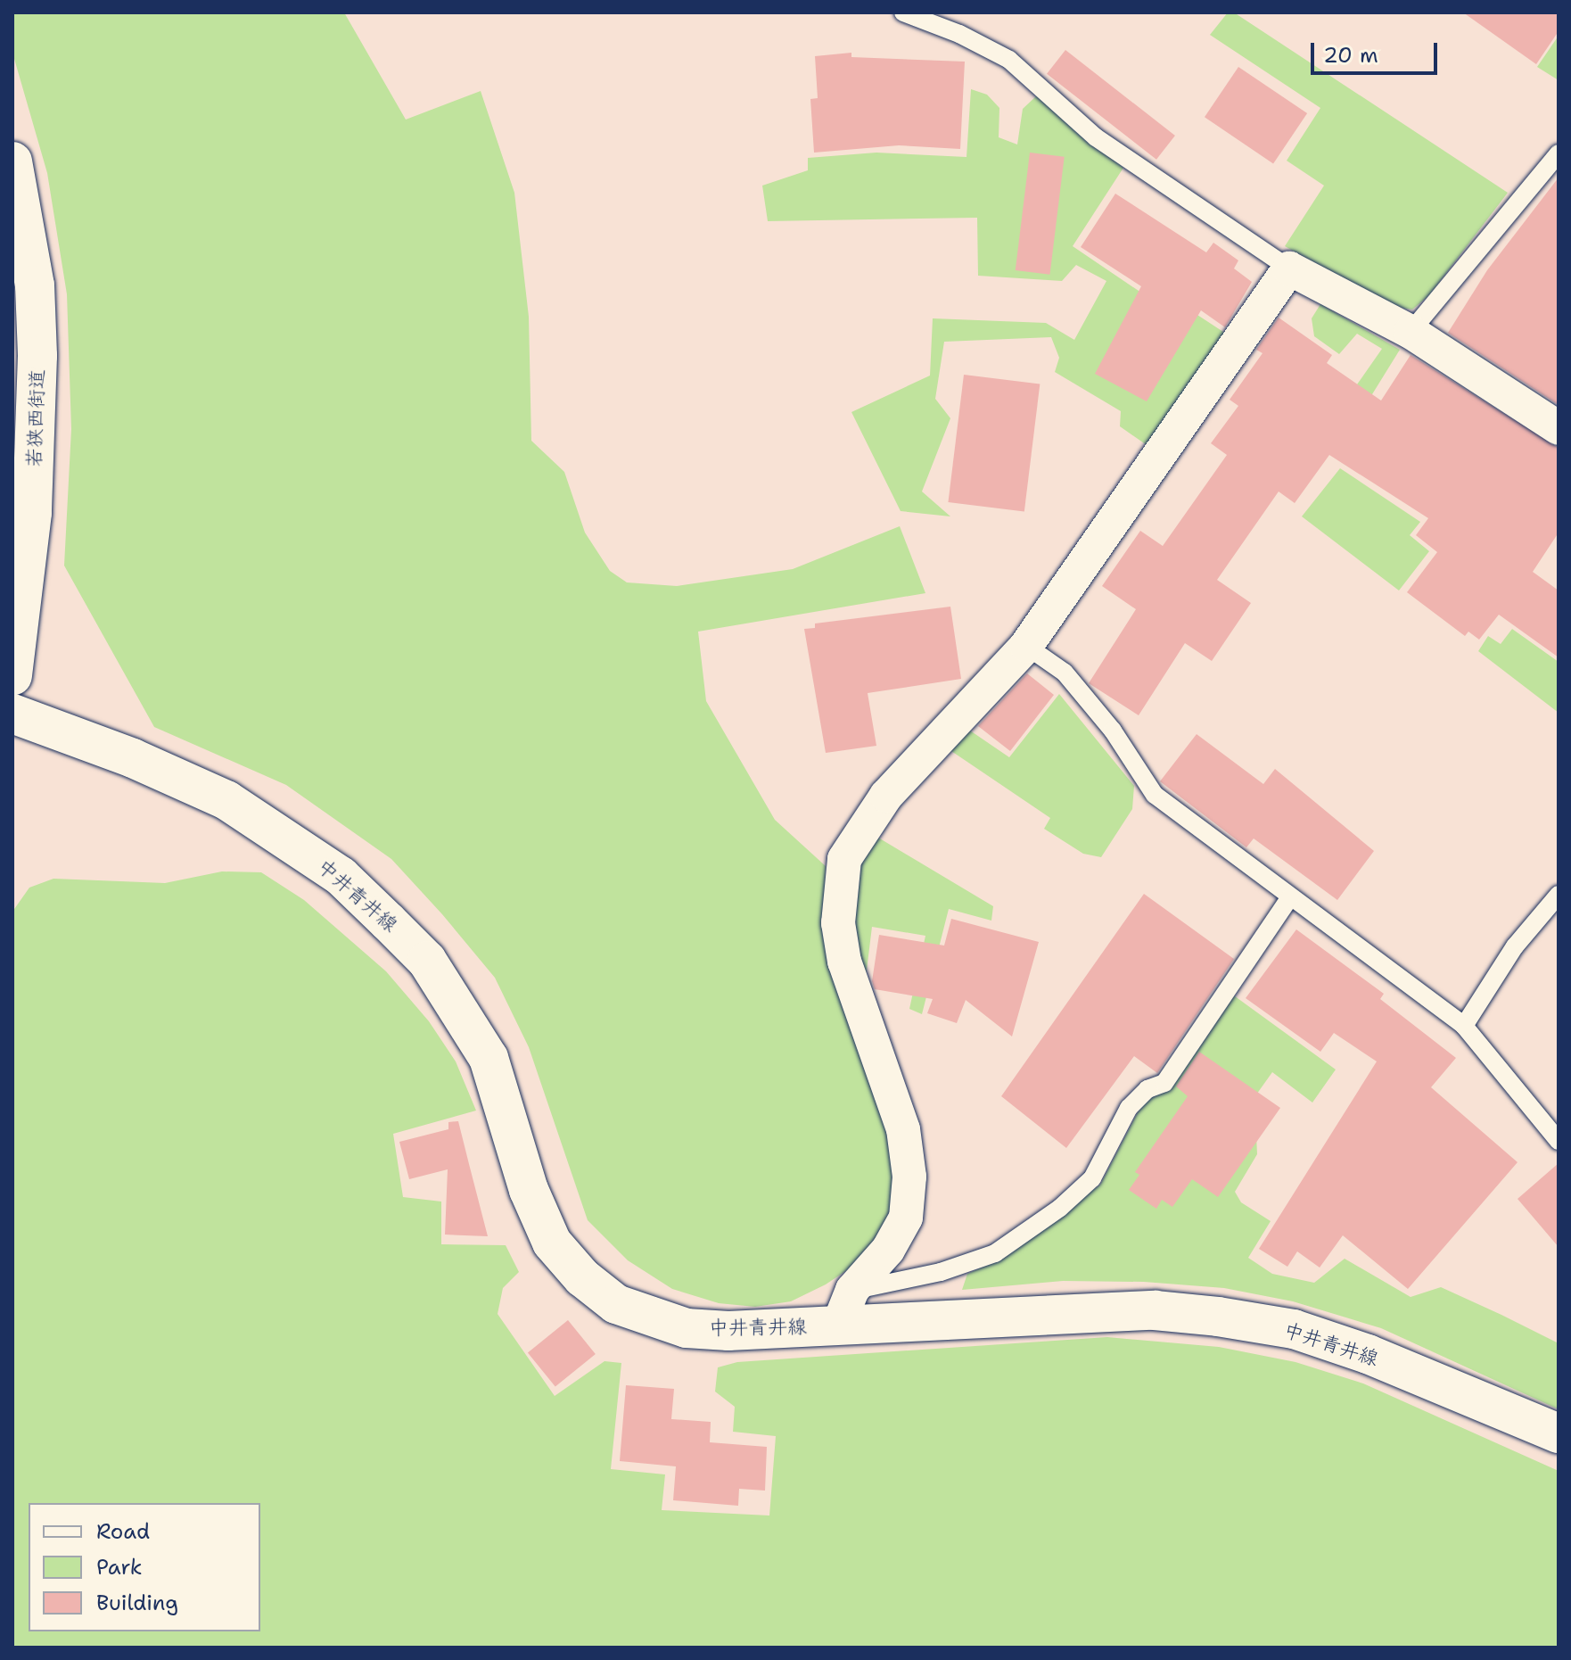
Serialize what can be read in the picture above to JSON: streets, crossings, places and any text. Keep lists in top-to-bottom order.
{
  "streets": {
    "main road": ["若狭西街道", "中井青井線"]
  },
  "legend": ["Road", "Park", "Building"],
  "scale_bar": "20 m"
}
